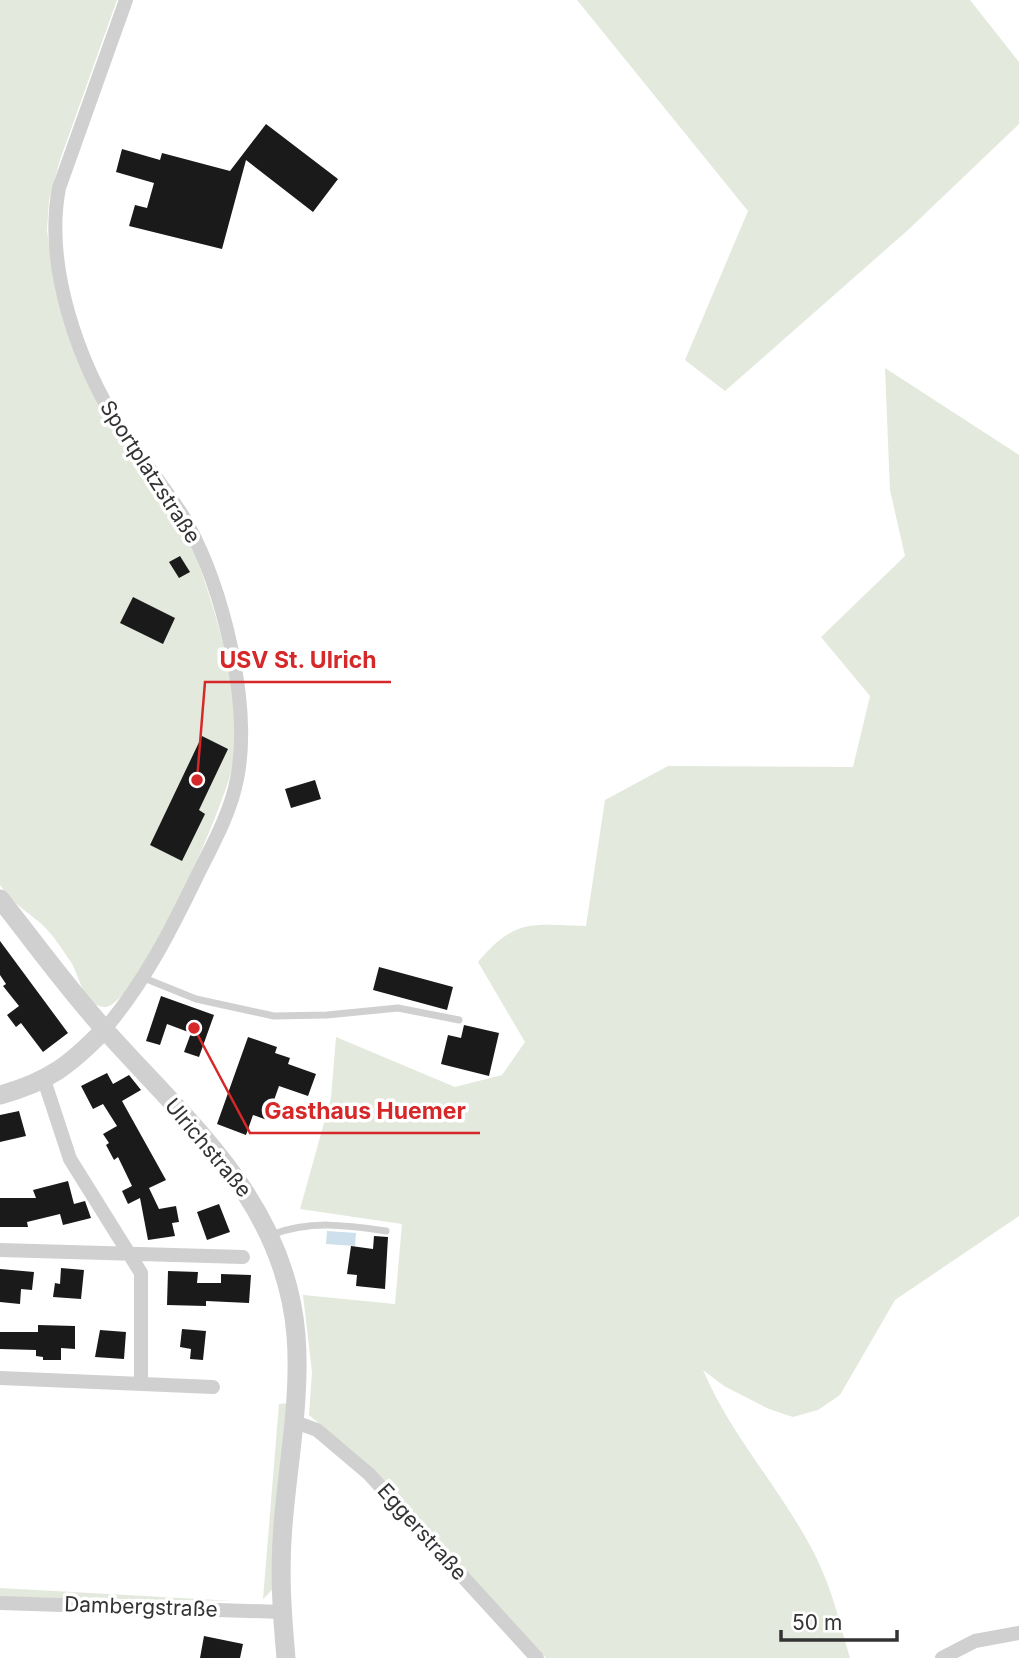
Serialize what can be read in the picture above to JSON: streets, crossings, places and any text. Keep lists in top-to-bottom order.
{
  "streets": {
    "street": [
      "Sportplatzstraße",
      "Ulrichstraße",
      "Eggerstraße",
      "Dambergstraße"
    ]
  },
  "crossings": [
    ["Sportplatzstraße", "Ulrichstraße"],
    ["Ulrichstraße", "Eggerstraße"],
    ["Ulrichstraße", "Dambergstraße"]
  ],
  "places": ["USV St. Ulrich", "Gasthaus Huemer"],
  "scale_bar": "50 m"
}
